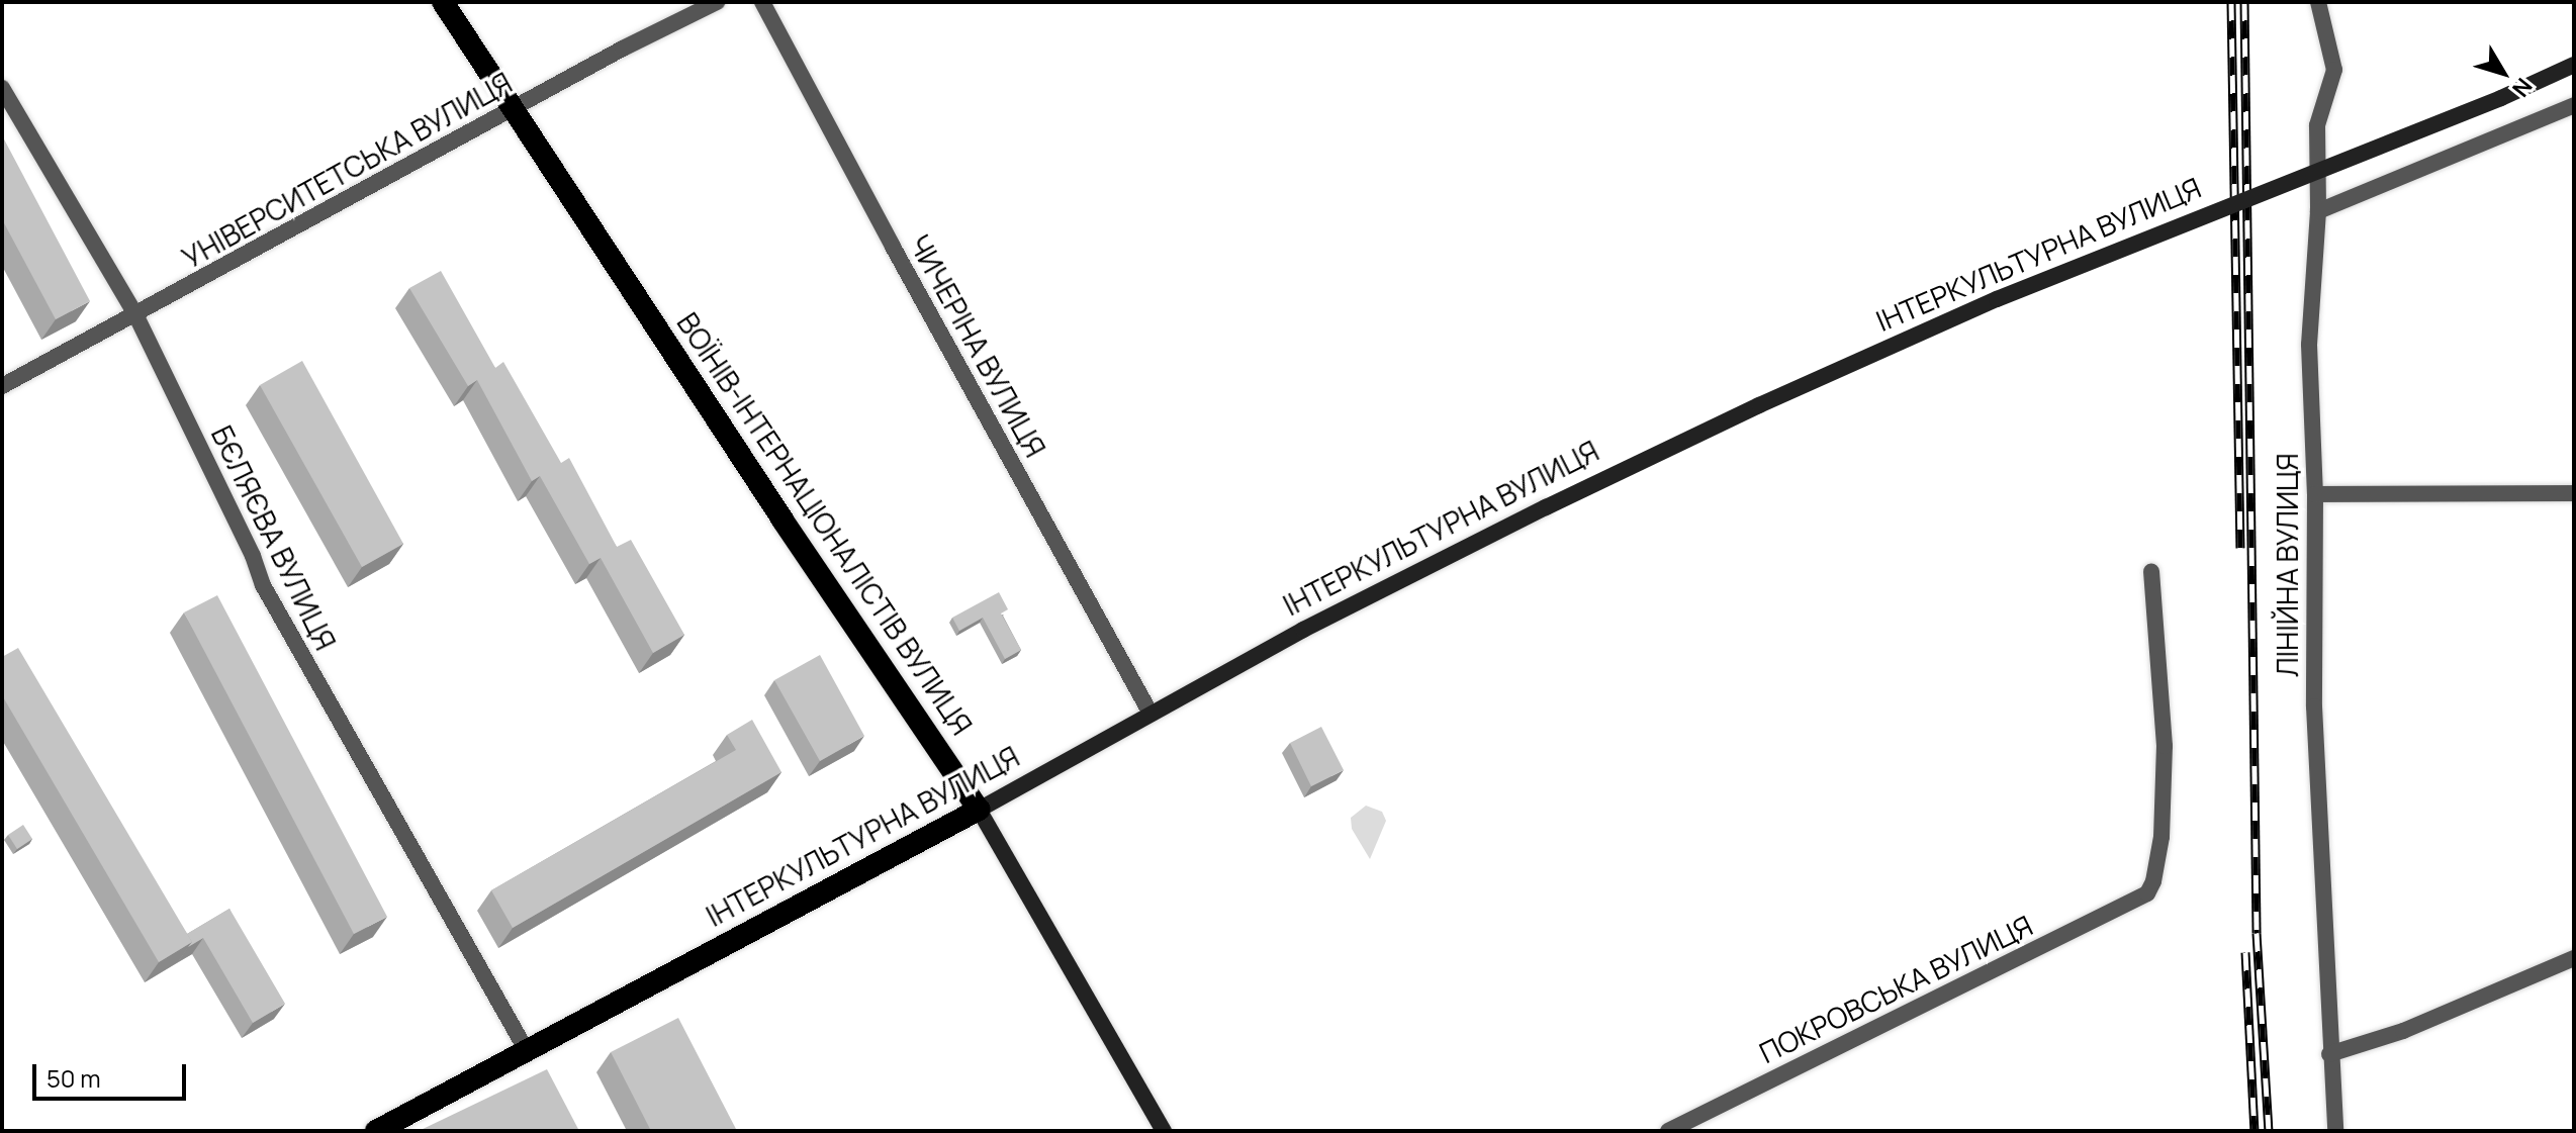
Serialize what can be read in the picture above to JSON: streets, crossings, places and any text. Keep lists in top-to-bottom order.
{
  "streets": {
    "highway": ["ІНТЕРКУЛЬТУРНА ВУЛИЦЯ", "ВОЇНІВ-ІНТЕРНАЦІОНАЛІСТІВ ВУЛИЦЯ"],
    "street": [
      "УНІВЕРСИТЕТСЬКА ВУЛИЦЯ",
      "ЧИЧЕРІНА ВУЛИЦЯ",
      "БЄЛЯЄВА ВУЛИЦЯ",
      "ЛІНІЙНА ВУЛИЦЯ",
      "ПОКРОВСЬКА ВУЛИЦЯ"
    ]
  },
  "crossings": [
    ["УНІВЕРСИТЕТСЬКА ВУЛИЦЯ", "ВОЇНІВ-ІНТЕРНАЦІОНАЛІСТІВ ВУЛИЦЯ"],
    ["УНІВЕРСИТЕТСЬКА ВУЛИЦЯ", "БЄЛЯЄВА ВУЛИЦЯ"],
    ["ІНТЕРКУЛЬТУРНА ВУЛИЦЯ", "ЧИЧЕРІНА ВУЛИЦЯ"],
    ["ІНТЕРКУЛЬТУРНА ВУЛИЦЯ", "ВОЇНІВ-ІНТЕРНАЦІОНАЛІСТІВ ВУЛИЦЯ"],
    ["ІНТЕРКУЛЬТУРНА ВУЛИЦЯ", "БЄЛЯЄВА ВУЛИЦЯ"]
  ],
  "scale_bar": "50 m",
  "north": "bottom right"
}
